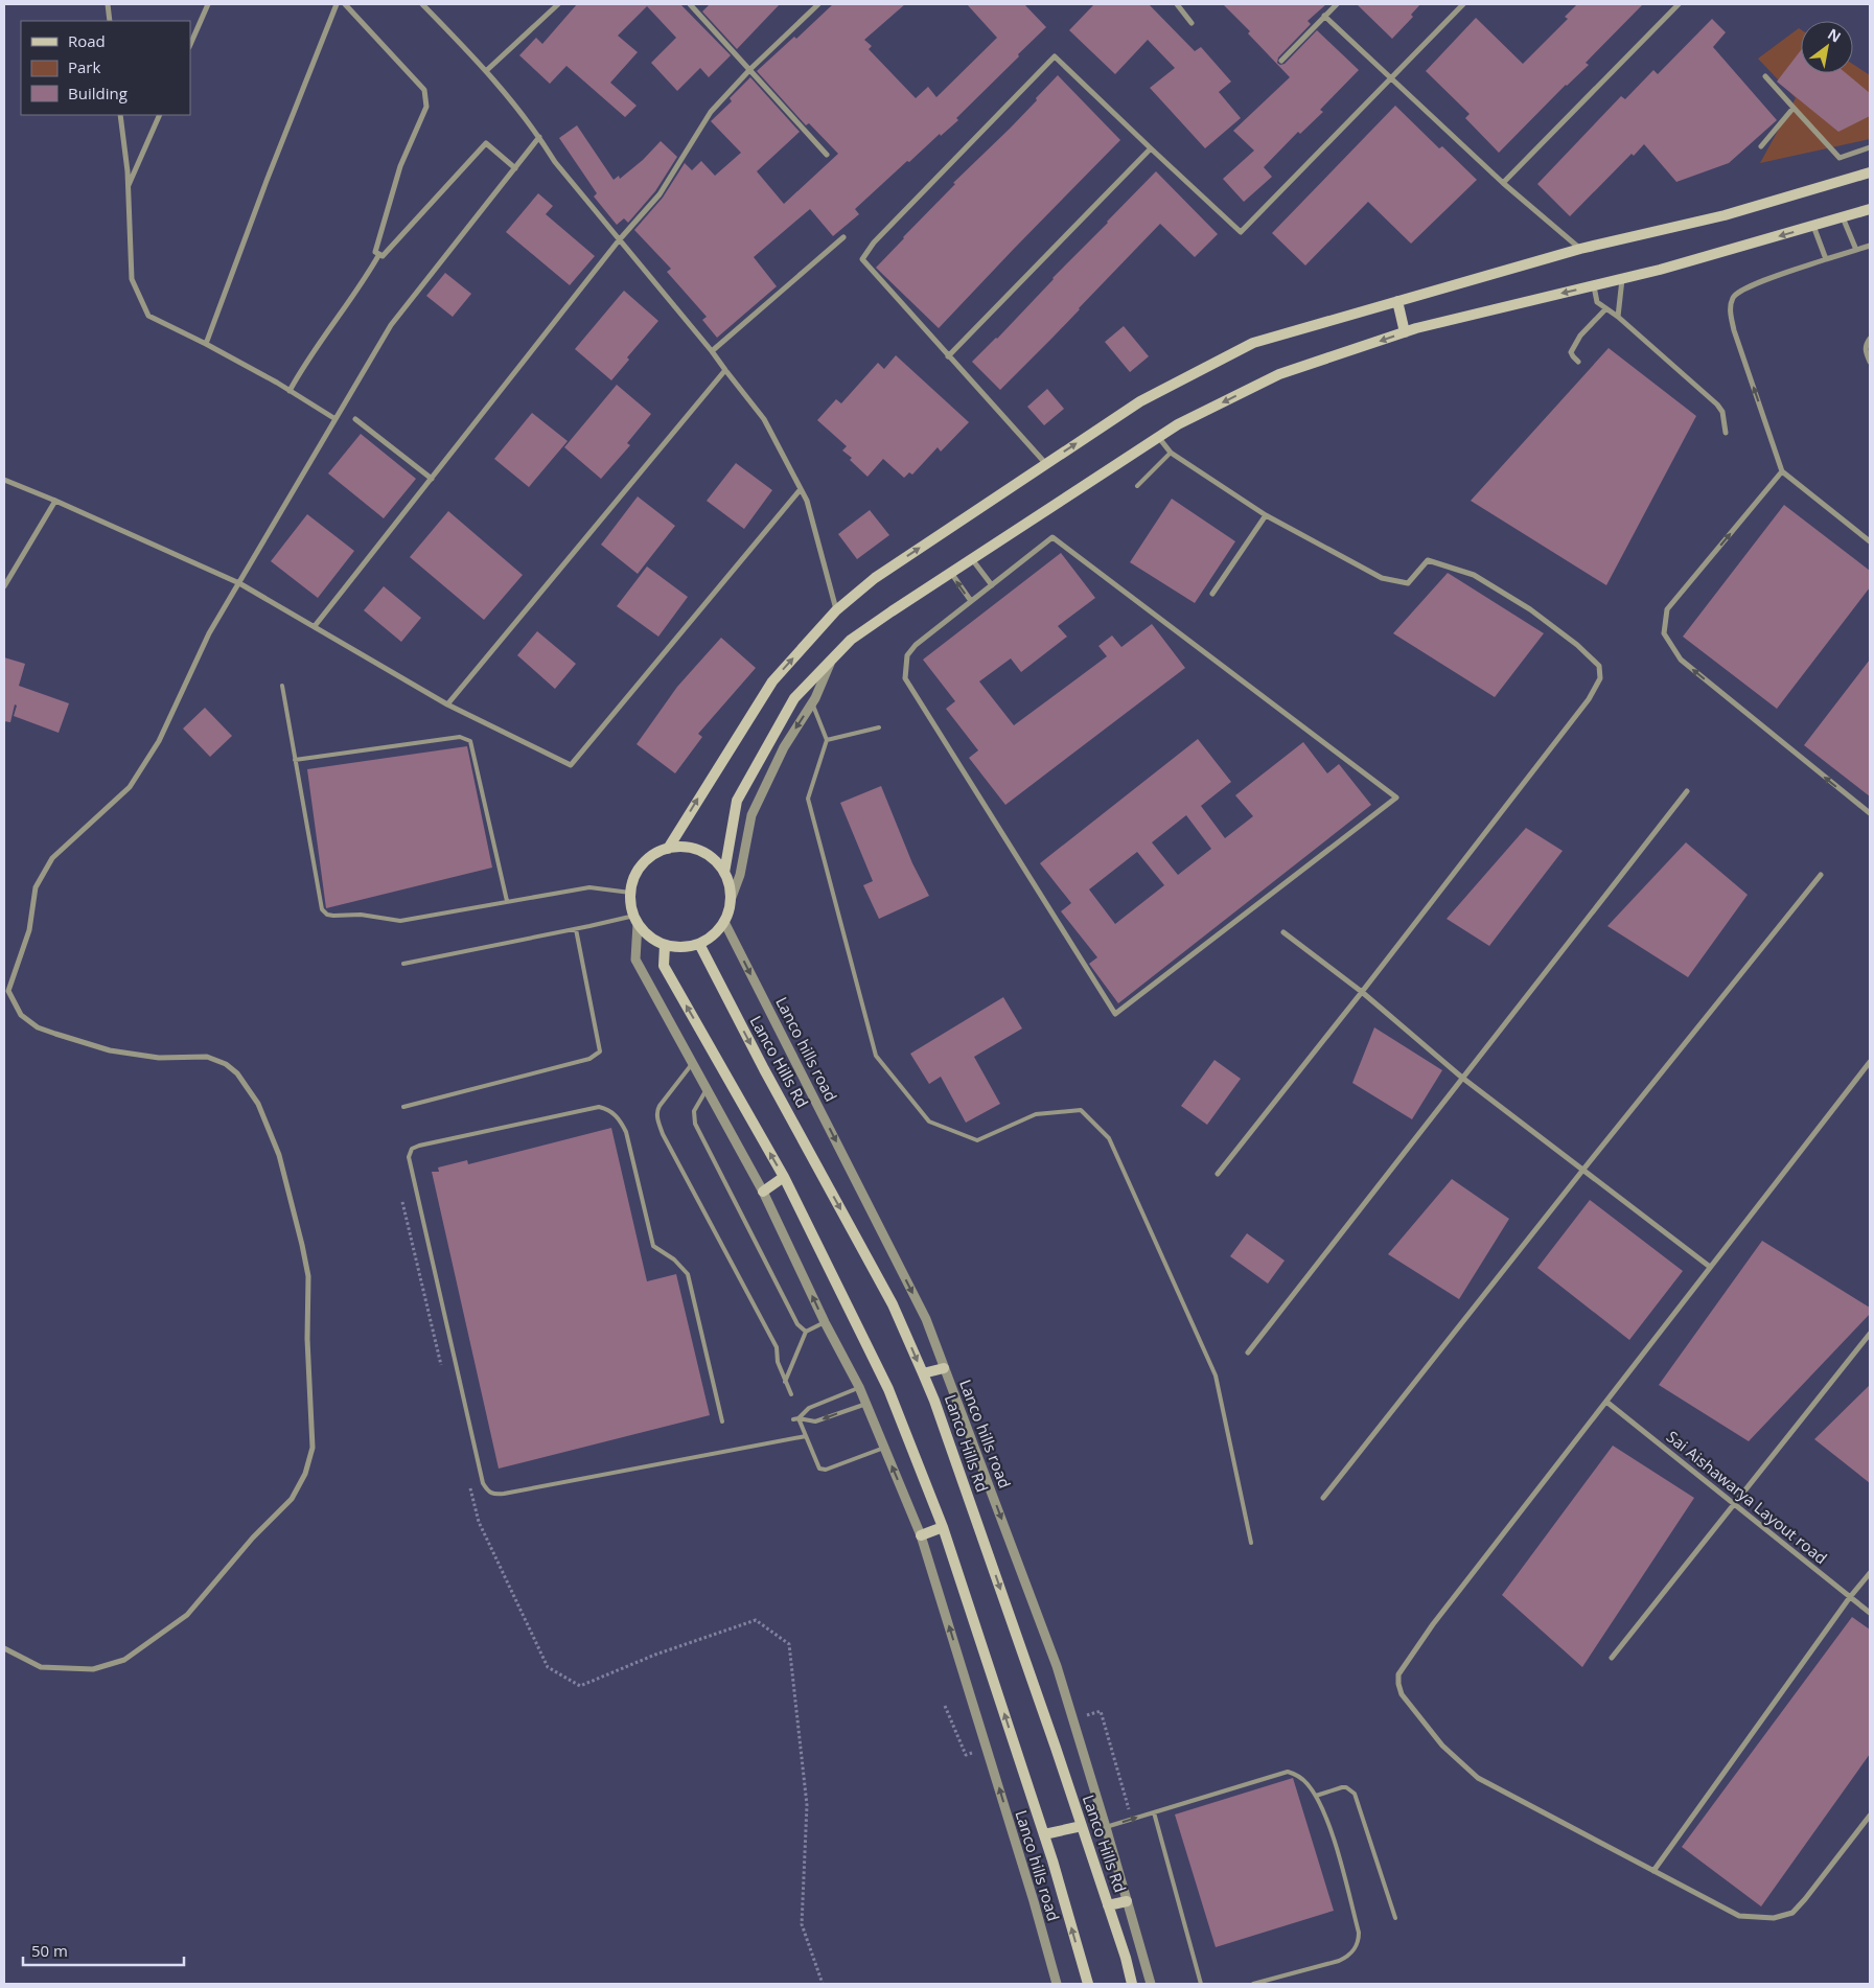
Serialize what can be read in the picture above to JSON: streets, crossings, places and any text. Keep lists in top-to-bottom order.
{
  "streets": {
    "main road": ["Lanco Hills Rd"],
    "street": ["Lanco hills road", "Sai Aishawarya Layout road"]
  },
  "crossings": [
    ["Lanco hills road", "Lanco Hills Rd"]
  ],
  "legend": ["Road", "Park", "Building"],
  "scale_bar": "50 m",
  "north": "top right"
}
